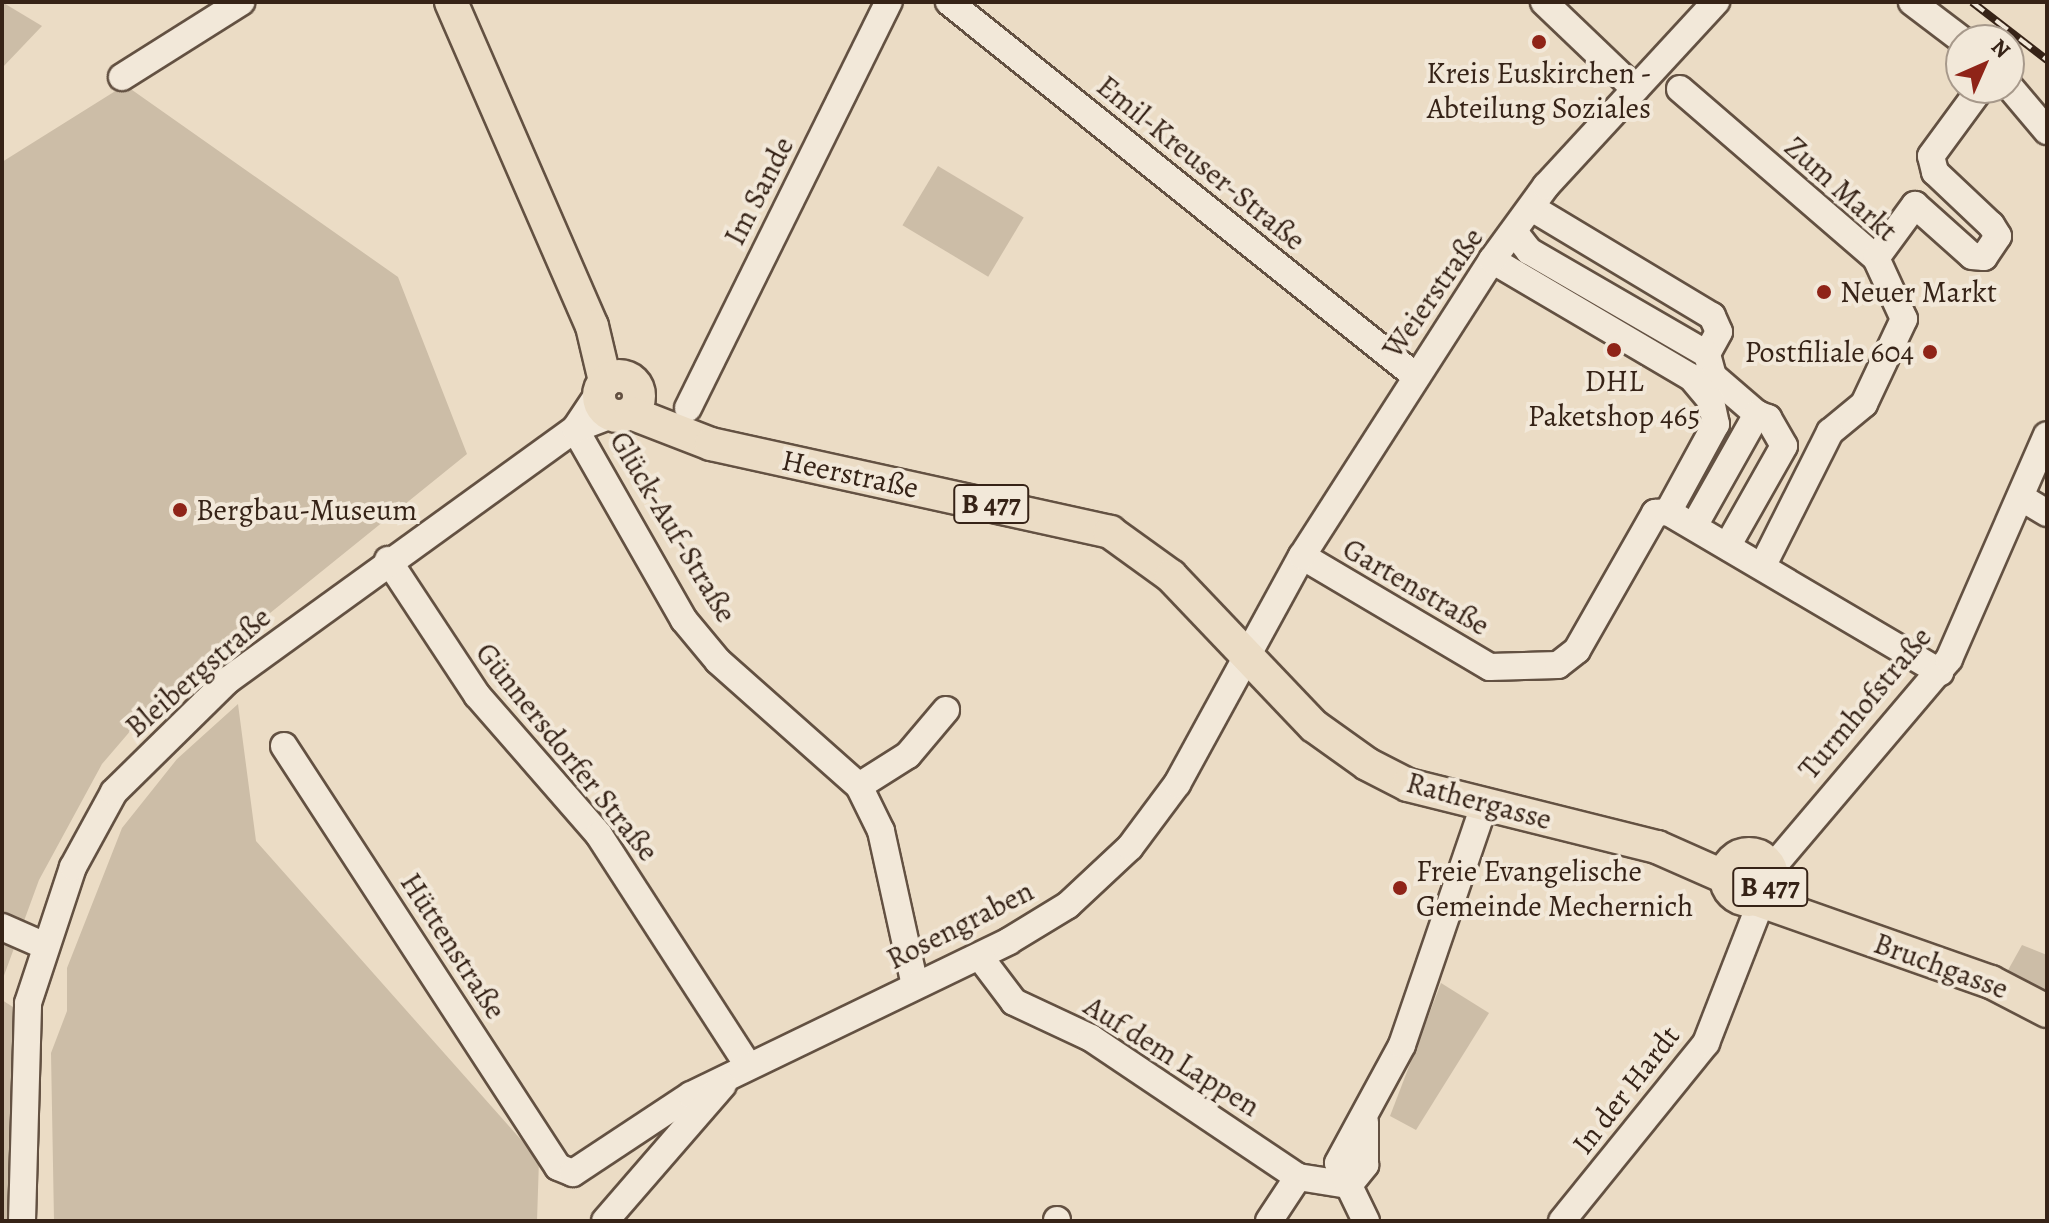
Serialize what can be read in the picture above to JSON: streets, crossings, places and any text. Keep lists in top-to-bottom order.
{
  "streets": {
    "main road": [
      "Heerstraße",
      "B 477",
      "Rathergasse",
      "Bruchgasse"
    ],
    "street": [
      "Emil-Kreuser-Straße",
      "Zum Markt",
      "Im Sande",
      "Weierstraße",
      "Glück-Auf-Straße",
      "Gartenstraße",
      "Bleibergstraße",
      "Turmhofstraße",
      "Günnersdorfer Straße",
      "Rosengraben",
      "Hüttenstraße",
      "Auf dem Lappen",
      "In der Hardt"
    ]
  },
  "crossings": [
    ["Emil-Kreuser-Straße", "Weierstraße"],
    ["Im Sande", "Heerstraße"],
    ["Weierstraße", "Heerstraße"],
    ["Weierstraße", "Gartenstraße"],
    ["Weierstraße", "Rathergasse"],
    ["Weierstraße", "Rosengraben"],
    ["Heerstraße", "Bleibergstraße"],
    ["Heerstraße", "Rathergasse"],
    ["Heerstraße", "Rosengraben"],
    ["Glück-Auf-Straße", "Bleibergstraße"],
    ["Glück-Auf-Straße", "Rosengraben"],
    ["Bleibergstraße", "Günnersdorfer Straße"],
    ["Turmhofstraße", "Rathergasse"],
    ["Turmhofstraße", "Bruchgasse"],
    ["Turmhofstraße", "In der Hardt"],
    ["Günnersdorfer Straße", "Rosengraben"],
    ["Rathergasse", "Rosengraben"],
    ["Rathergasse", "Bruchgasse"],
    ["Rathergasse", "In der Hardt"],
    ["Rosengraben", "Hüttenstraße"],
    ["Rosengraben", "Auf dem Lappen"],
    ["Bruchgasse", "In der Hardt"]
  ],
  "places": [
    "Kreis Euskirchen - Abteilung Soziales",
    "Neuer Markt",
    "DHL Paketshop 465",
    "Postfiliale 604",
    "Bergbau-Museum",
    "Freie Evangelische Gemeinde Mechernich"
  ],
  "north": "top right"
}
